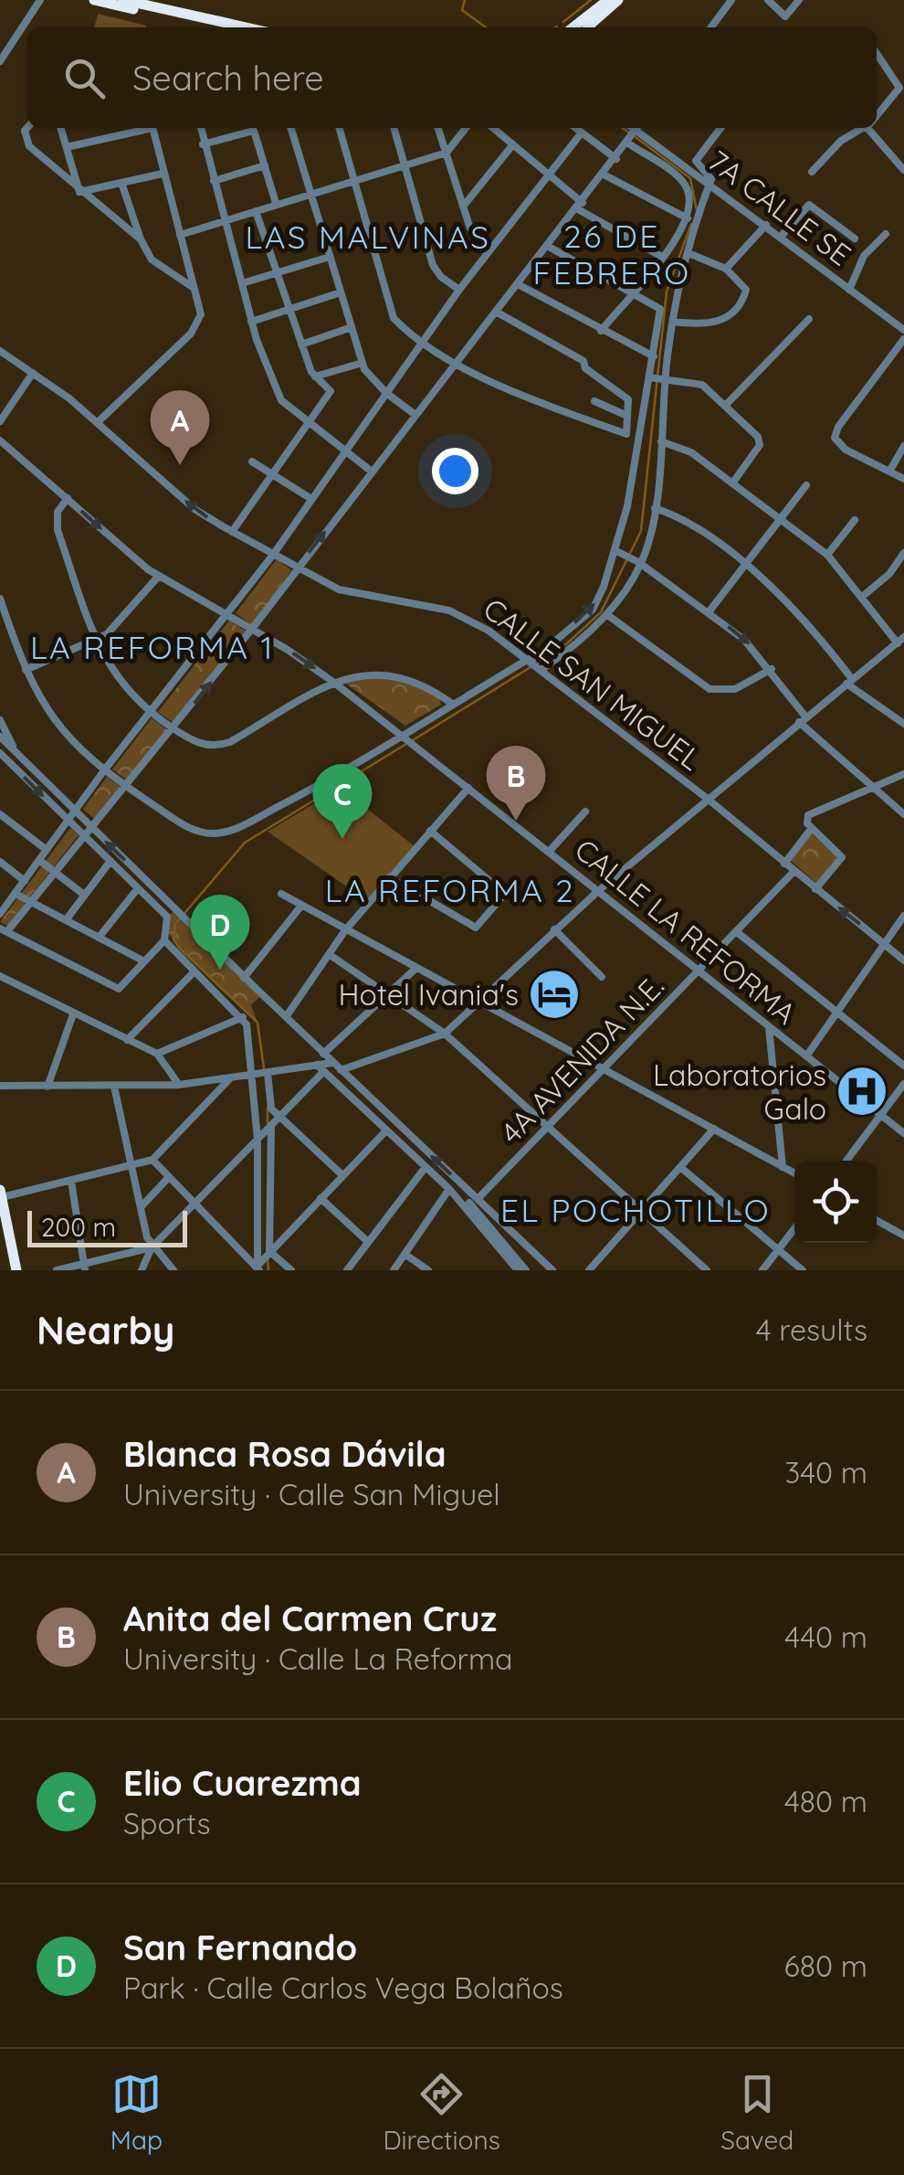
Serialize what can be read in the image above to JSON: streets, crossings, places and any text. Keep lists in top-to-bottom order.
{
  "streets": {
    "street": [
      "7A CALLE SE",
      "CALLE SAN MIGUEL",
      "CALLE LA REFORMA",
      "4A AVENIDA N.E."
    ]
  },
  "crossings": [
    ["CALLE SAN MIGUEL", "4A AVENIDA N.E."],
    ["CALLE LA REFORMA", "4A AVENIDA N.E."]
  ],
  "districts": [
    "26 DE FEBRERO",
    "LAS MALVINAS",
    "LA REFORMA 1",
    "LA REFORMA 2",
    "EL POCHOTILLO"
  ],
  "places": {
    "hotel": ["Hotel Ivania's"],
    "hospital": ["Laboratorios Galo"]
  },
  "scale_bar": "200 m",
  "page": {
    "search": "Search here",
    "pins": [
      "A",
      "B",
      "C",
      "D"
    ],
    "scale": "200 m",
    "heading": ["Nearby", "4 results"],
    "list": [
      {
        "mark": "A",
        "name": "Blanca Rosa Dávila",
        "note": "University · Calle San Miguel",
        "value": "340 m"
      },
      {
        "mark": "B",
        "name": "Anita del Carmen Cruz",
        "note": "University · Calle La Reforma",
        "value": "440 m"
      },
      {
        "mark": "C",
        "name": "Elio Cuarezma",
        "note": "Sports",
        "value": "480 m"
      },
      {
        "mark": "D",
        "name": "San Fernando",
        "note": "Park · Calle Carlos Vega Bolaños",
        "value": "680 m"
      }
    ],
    "nav": ["Map", "Directions", "Saved"]
  }
}
